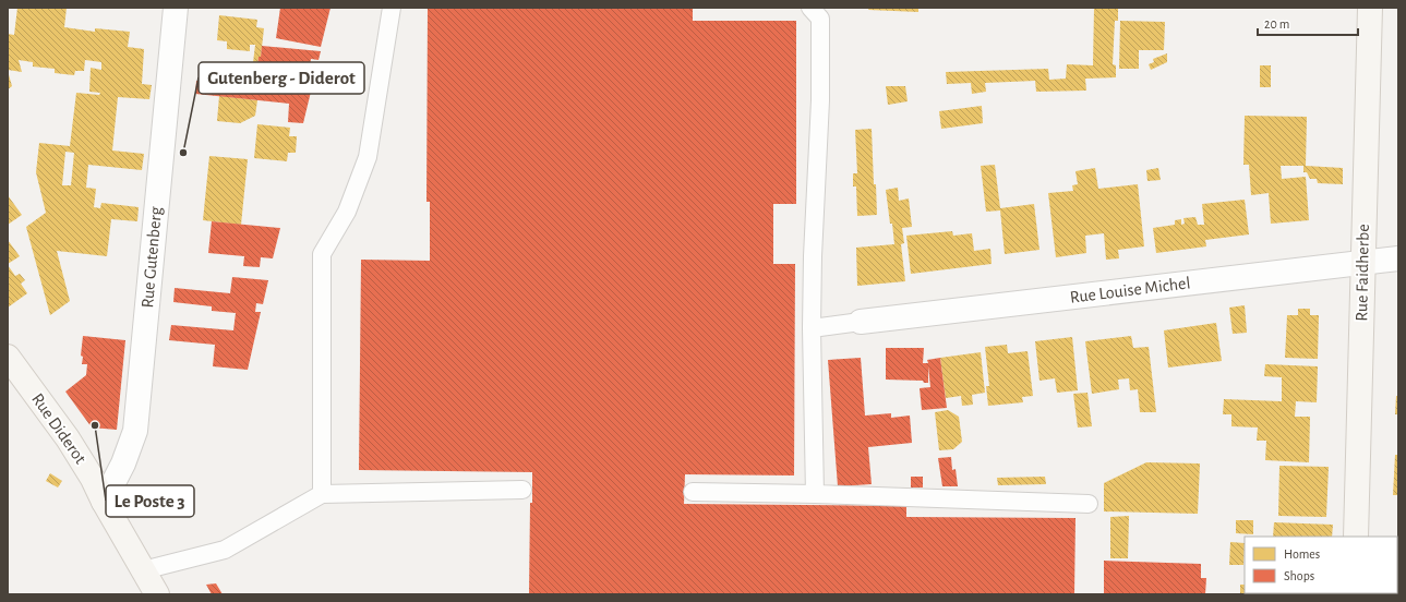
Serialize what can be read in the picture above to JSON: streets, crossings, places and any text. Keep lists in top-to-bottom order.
{
  "streets": {
    "street": [
      "Rue Gutenberg",
      "Rue Faidherbe",
      "Rue Louise Michel",
      "Rue Diderot"
    ]
  },
  "crossings": [
    ["Rue Gutenberg", "Rue Diderot"],
    ["Rue Faidherbe", "Rue Louise Michel"]
  ],
  "places": ["Gutenberg - Diderot", "Le Poste 3"],
  "legend": ["Homes", "Shops"],
  "scale_bar": "20 m"
}
